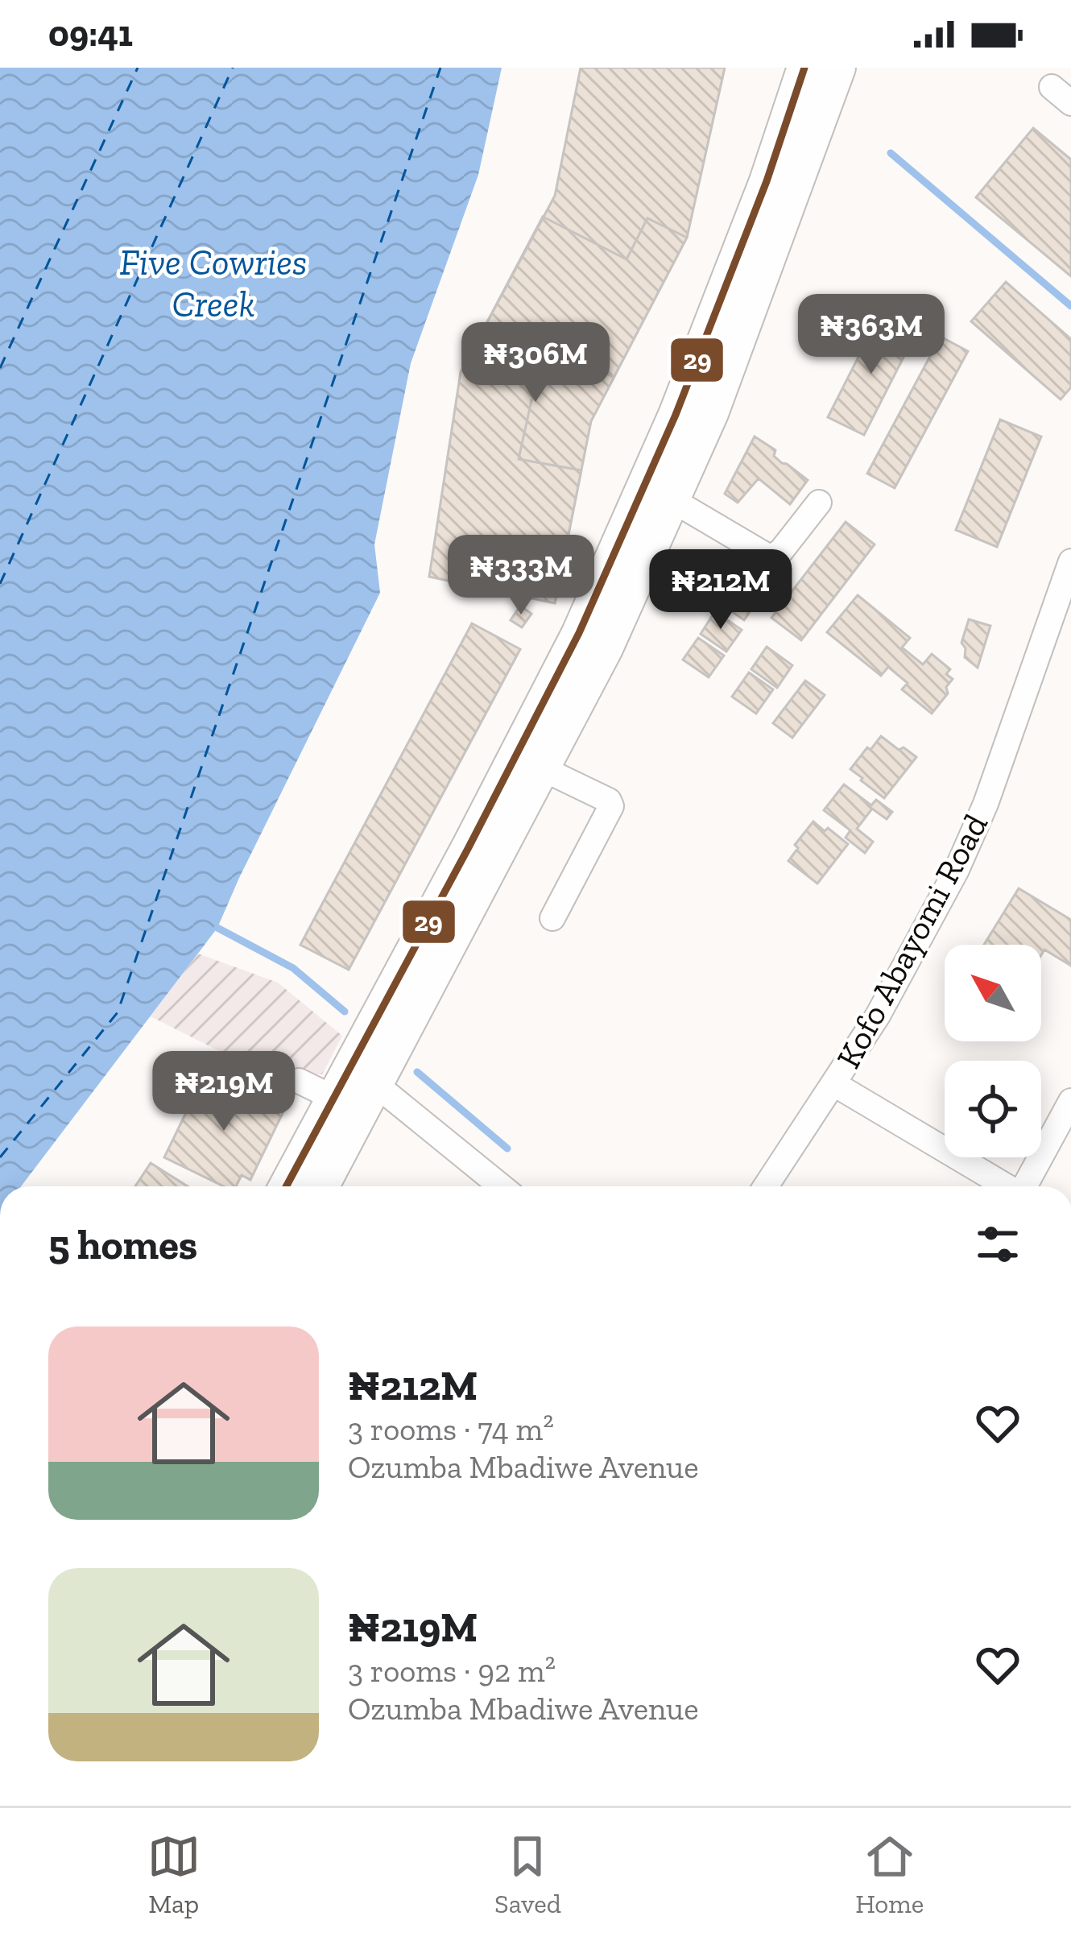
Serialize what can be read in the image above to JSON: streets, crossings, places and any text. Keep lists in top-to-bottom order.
{
  "streets": {
    "street": ["Kofo Abayomi Road"]
  },
  "water": ["Five Cowries Creek"],
  "lines": ["transit line 29"],
  "north": "top left",
  "page": {
    "status": "09:41",
    "price": [
      "₦363M",
      "₦306M",
      "₦333M",
      "₦212M",
      "₦219M"
    ],
    "heading": "5 homes",
    "list": [
      {
        "name": "₦212M",
        "note": "3 rooms · 74 m² · Ozumba Mbadiwe Avenue"
      },
      {
        "name": "₦219M",
        "note": "3 rooms · 92 m² · Ozumba Mbadiwe Avenue"
      }
    ],
    "tabs": ["Map", "Saved", "Home"]
  }
}
